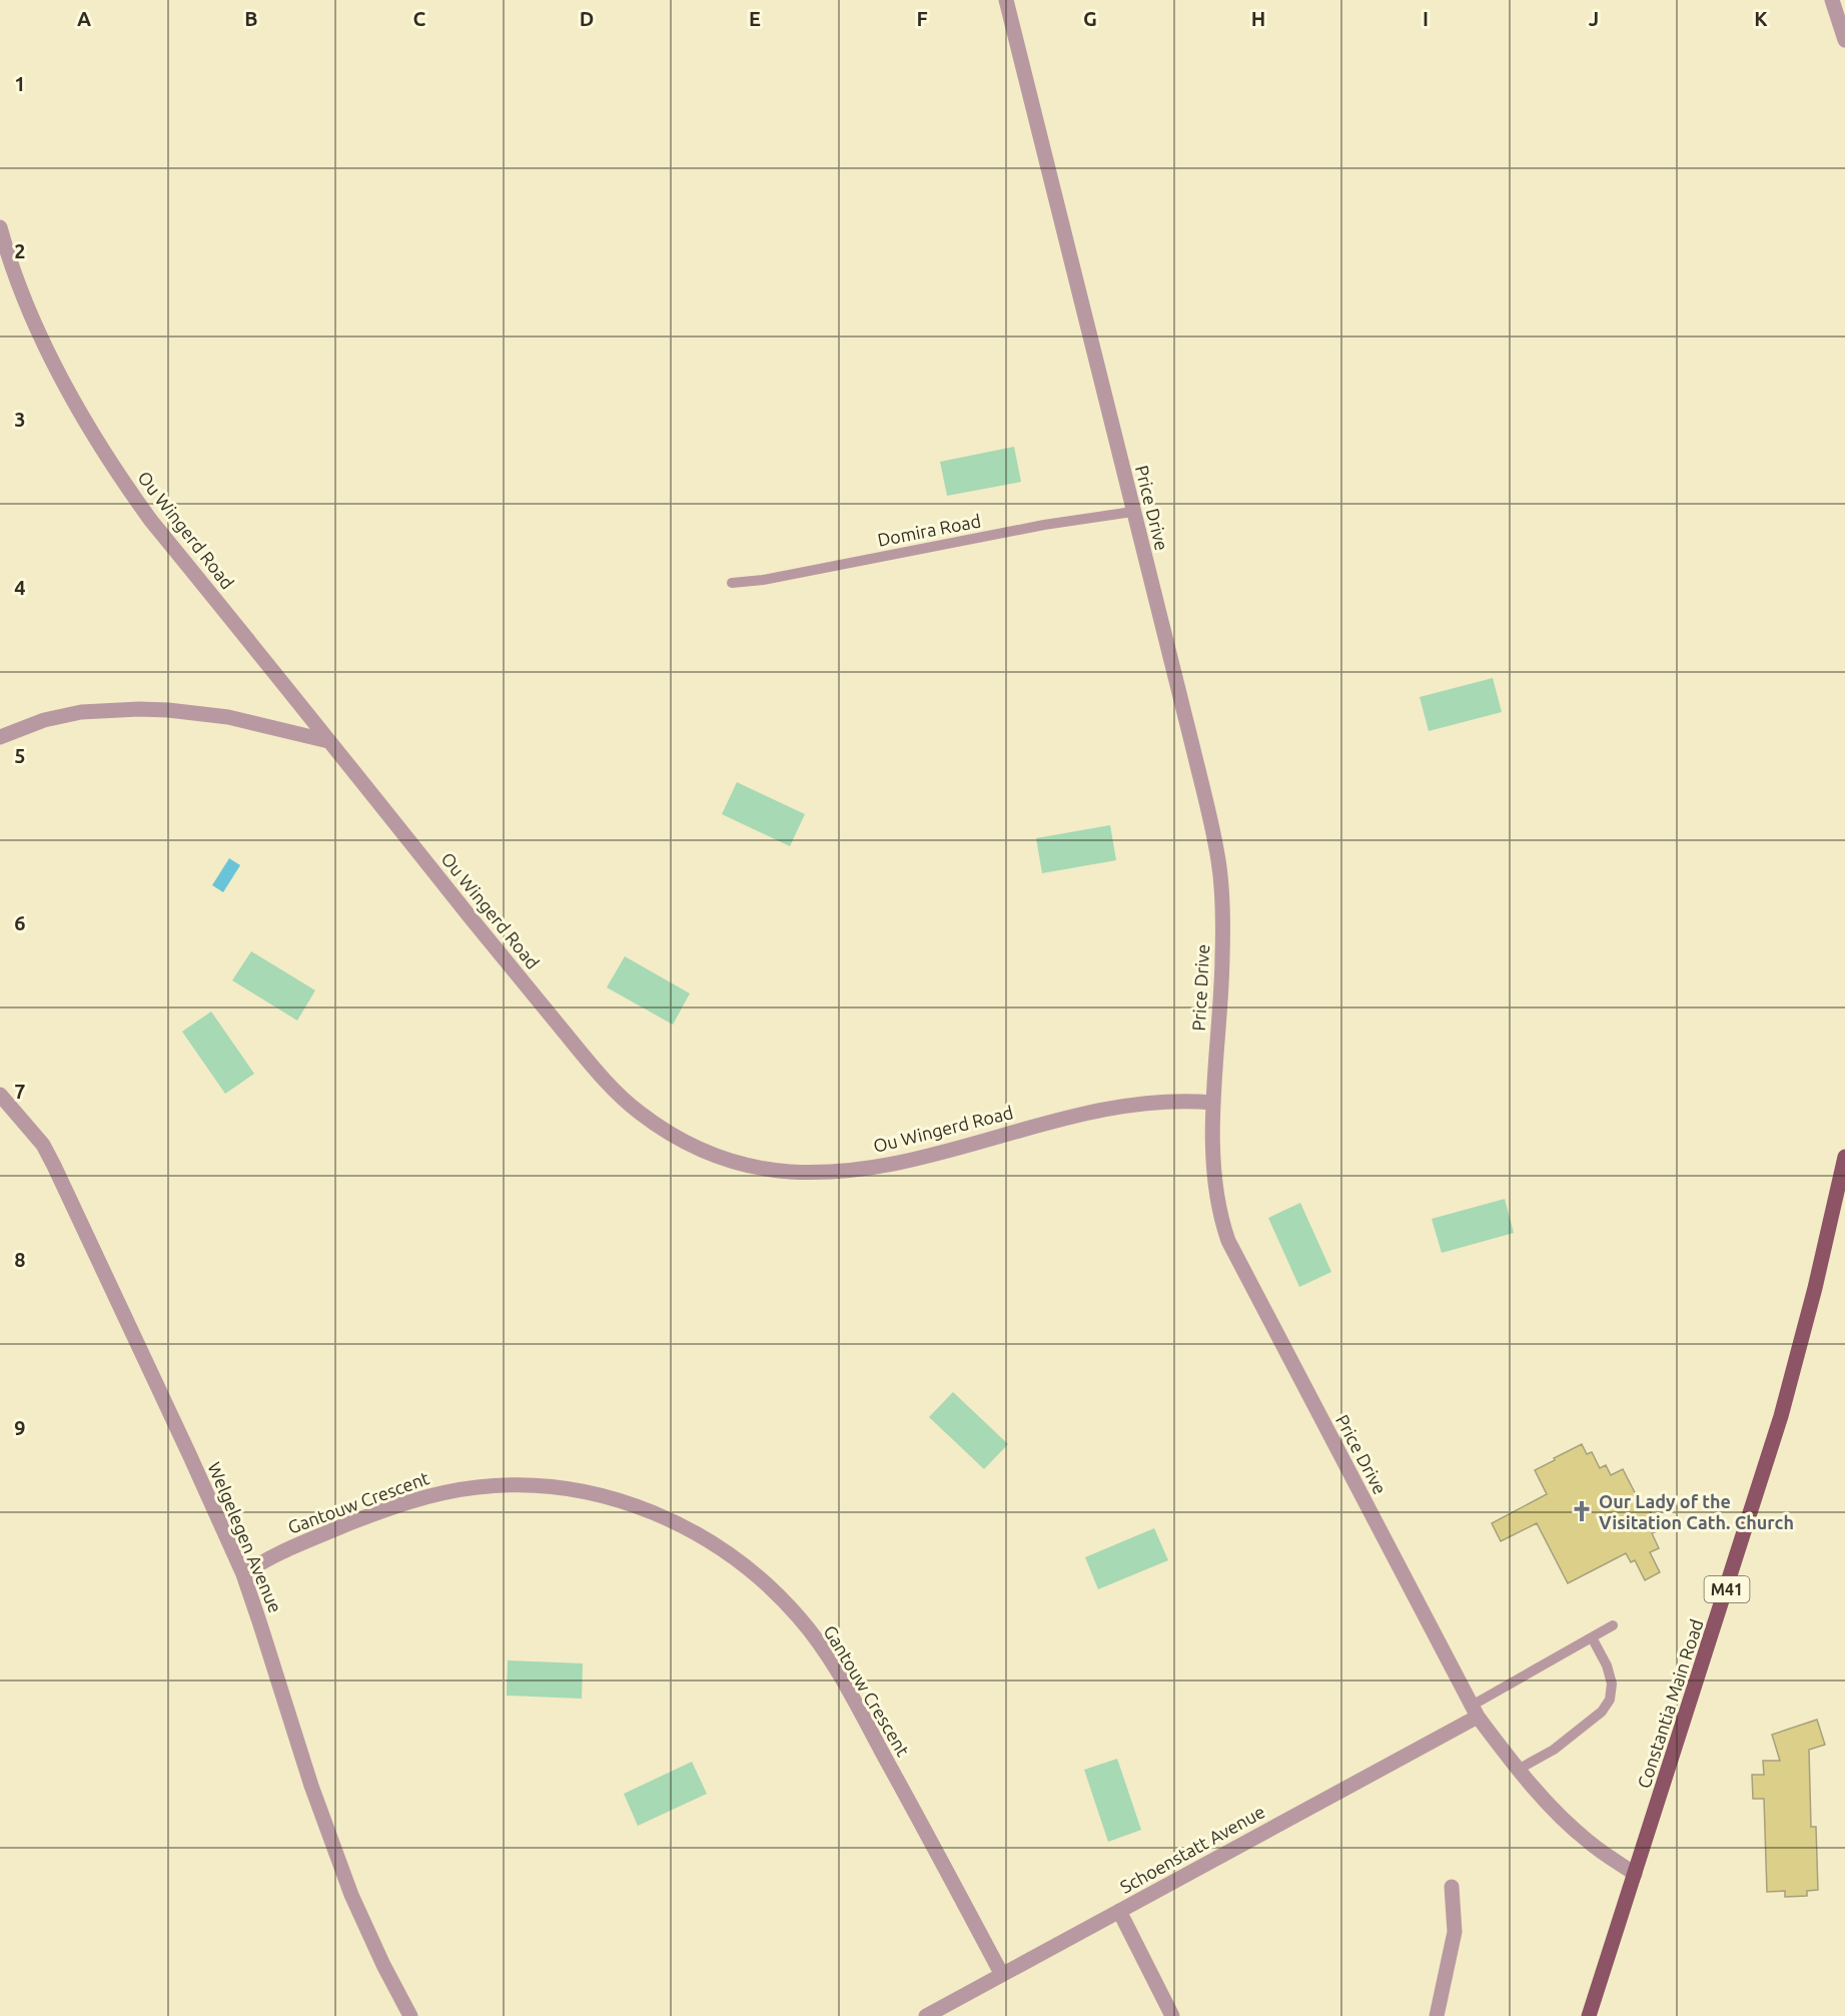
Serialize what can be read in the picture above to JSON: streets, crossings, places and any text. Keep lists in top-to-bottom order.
{
  "streets": {
    "main road": ["M41", "Constantia Main Road"],
    "street": [
      "Price Drive",
      "Ou Wingerd Road",
      "Gantouw Crescent",
      "Welgelegen Avenue",
      "Schoenstatt Avenue"
    ],
    "lane": ["Domira Road"]
  },
  "crossings": [
    ["Price Drive", "Ou Wingerd Road"],
    ["Price Drive", "Domira Road"],
    ["Price Drive", "Constantia Main Road"],
    ["Price Drive", "Schoenstatt Avenue"],
    ["Gantouw Crescent", "Welgelegen Avenue"],
    ["Gantouw Crescent", "Schoenstatt Avenue"]
  ],
  "places": {
    "church": ["Our Lady of the Visitation Cath. Church"]
  },
  "grid": {
    "columns": [
      "A",
      "B",
      "C",
      "D",
      "E",
      "F",
      "G",
      "H",
      "I",
      "J",
      "K"
    ],
    "rows": [
      "1",
      "2",
      "3",
      "4",
      "5",
      "6",
      "7",
      "8",
      "9"
    ]
  }
}
